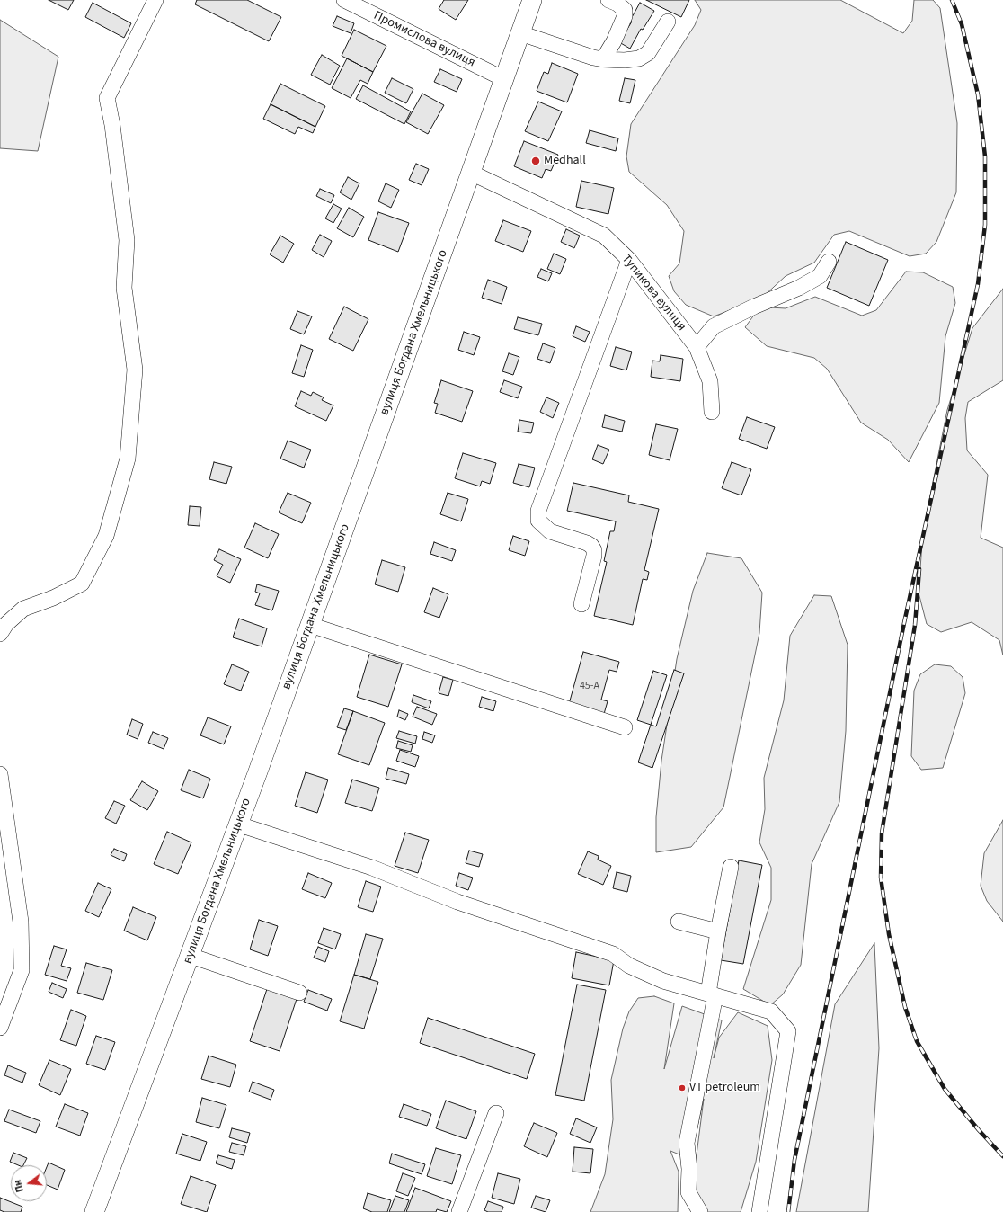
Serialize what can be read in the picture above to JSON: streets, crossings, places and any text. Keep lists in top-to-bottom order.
{
  "streets": {
    "main road": ["вулиця Богдана Хмельницького"],
    "street": ["Промислова вулиця", "Тупикова вулиця"]
  },
  "crossings": [
    ["Промислова вулиця", "вулиця Богдана Хмельницького"],
    ["Тупикова вулиця", "вулиця Богдана Хмельницького"]
  ],
  "places": ["Medhall", "VT petroleum"],
  "house_numbers": ["45-А"],
  "north": "left"
}
